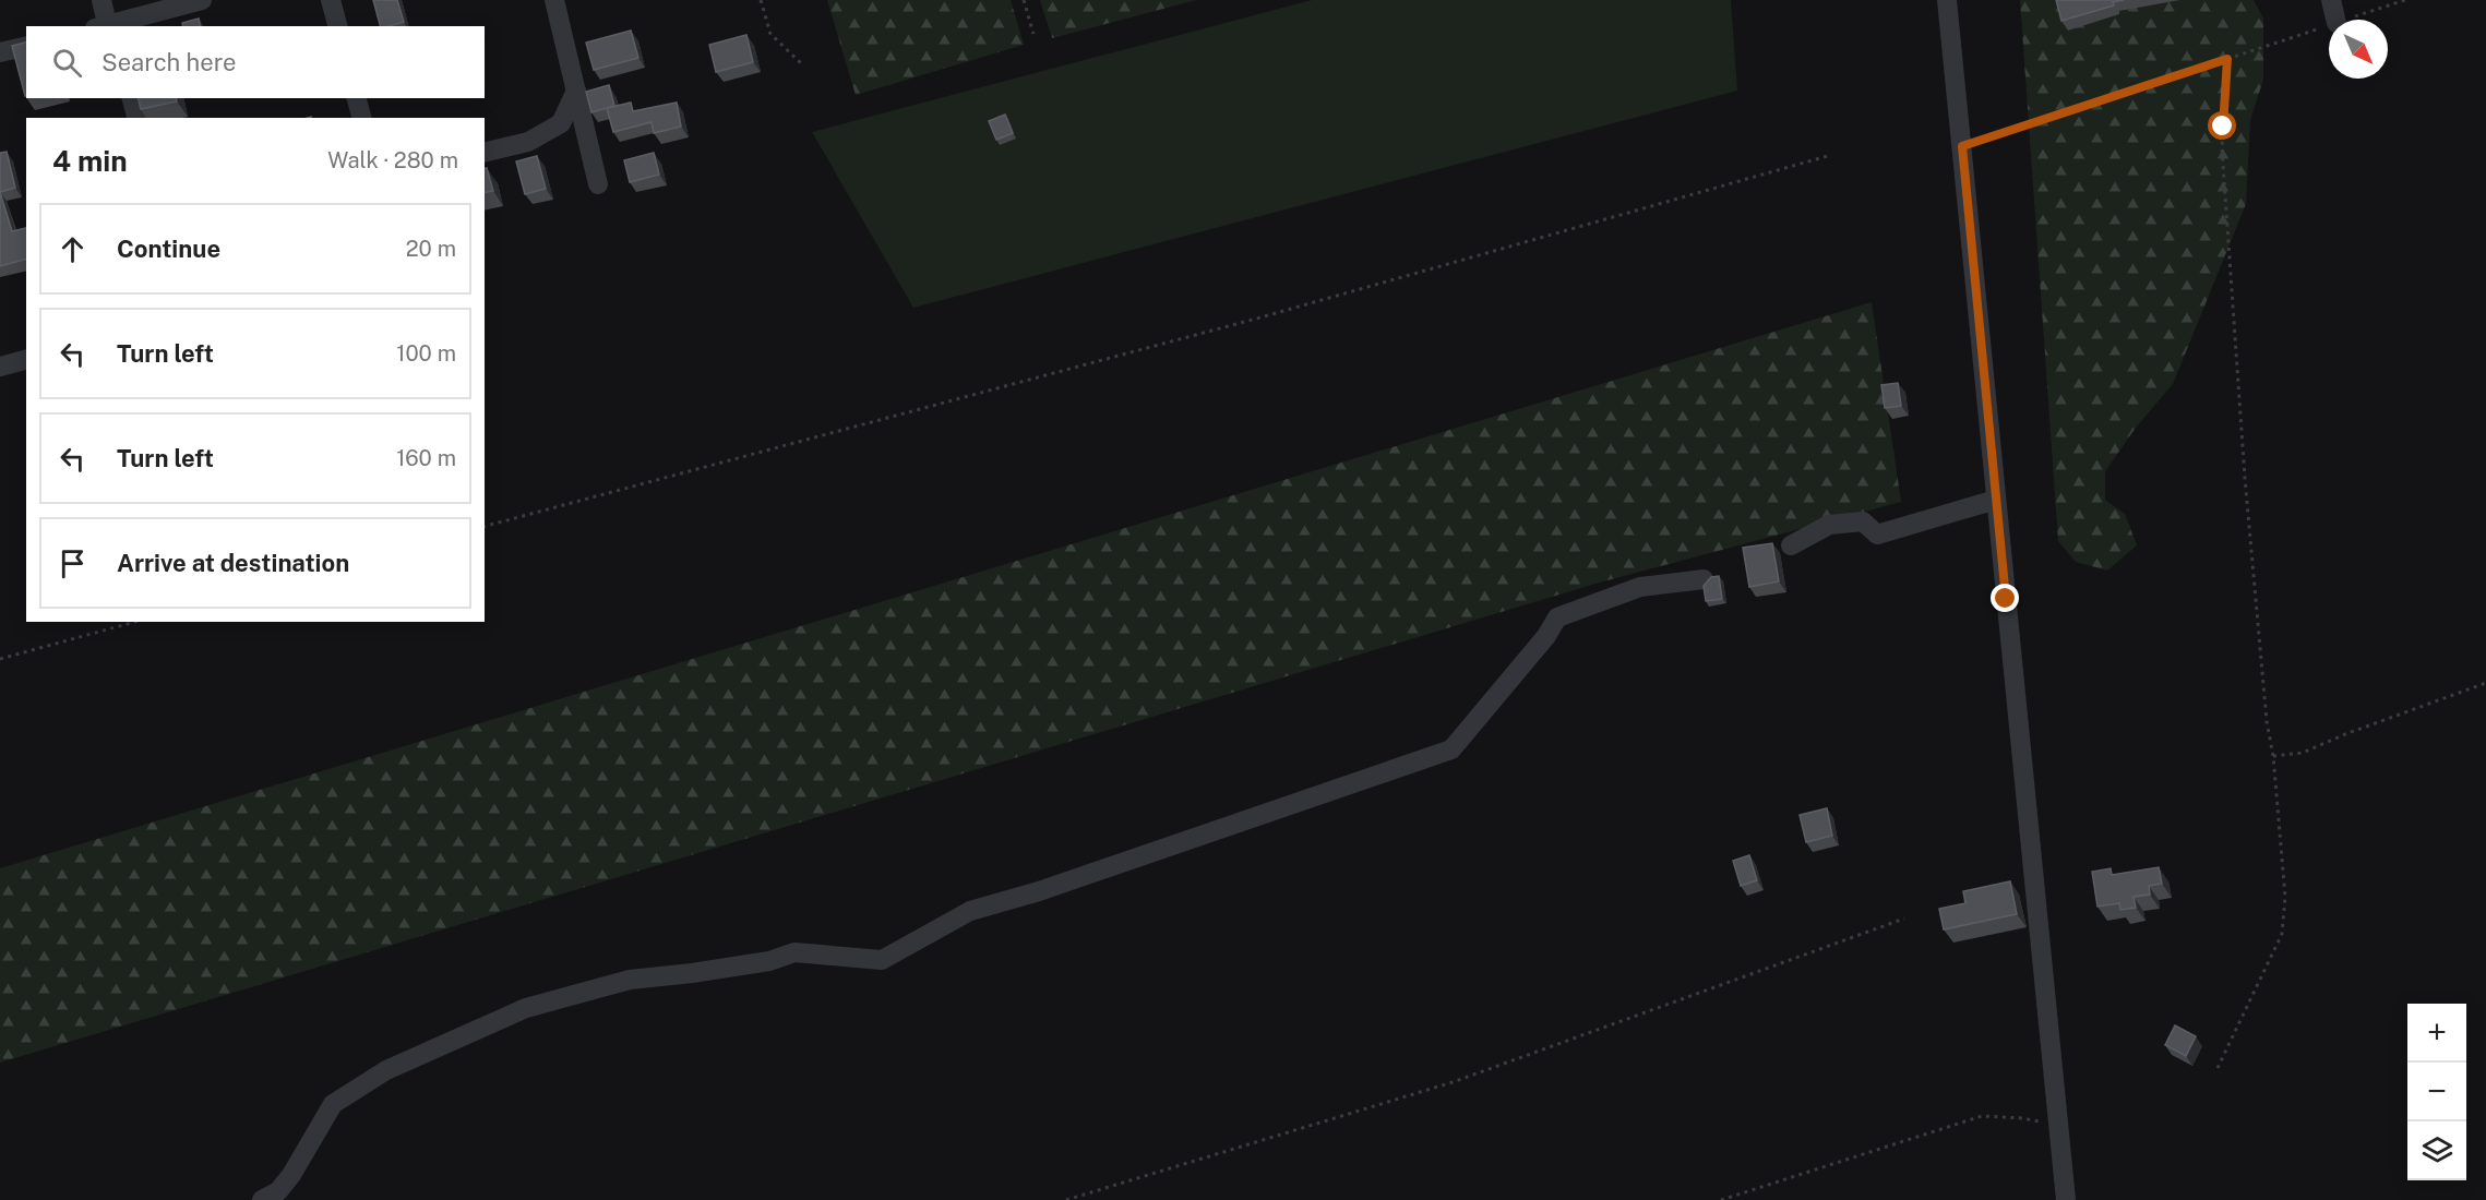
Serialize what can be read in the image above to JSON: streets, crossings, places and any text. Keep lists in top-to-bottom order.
{
  "north": "bottom right",
  "page": {
    "search": "Search here",
    "heading": ["4 min", "Walk · 280 m"],
    "list": [
      ["Continue", "20 m"],
      ["Turn left", "100 m"],
      ["Turn left", "160 m"],
      "Arrive at destination"
    ],
    "map_buttons": ["+", "−"]
  }
}
